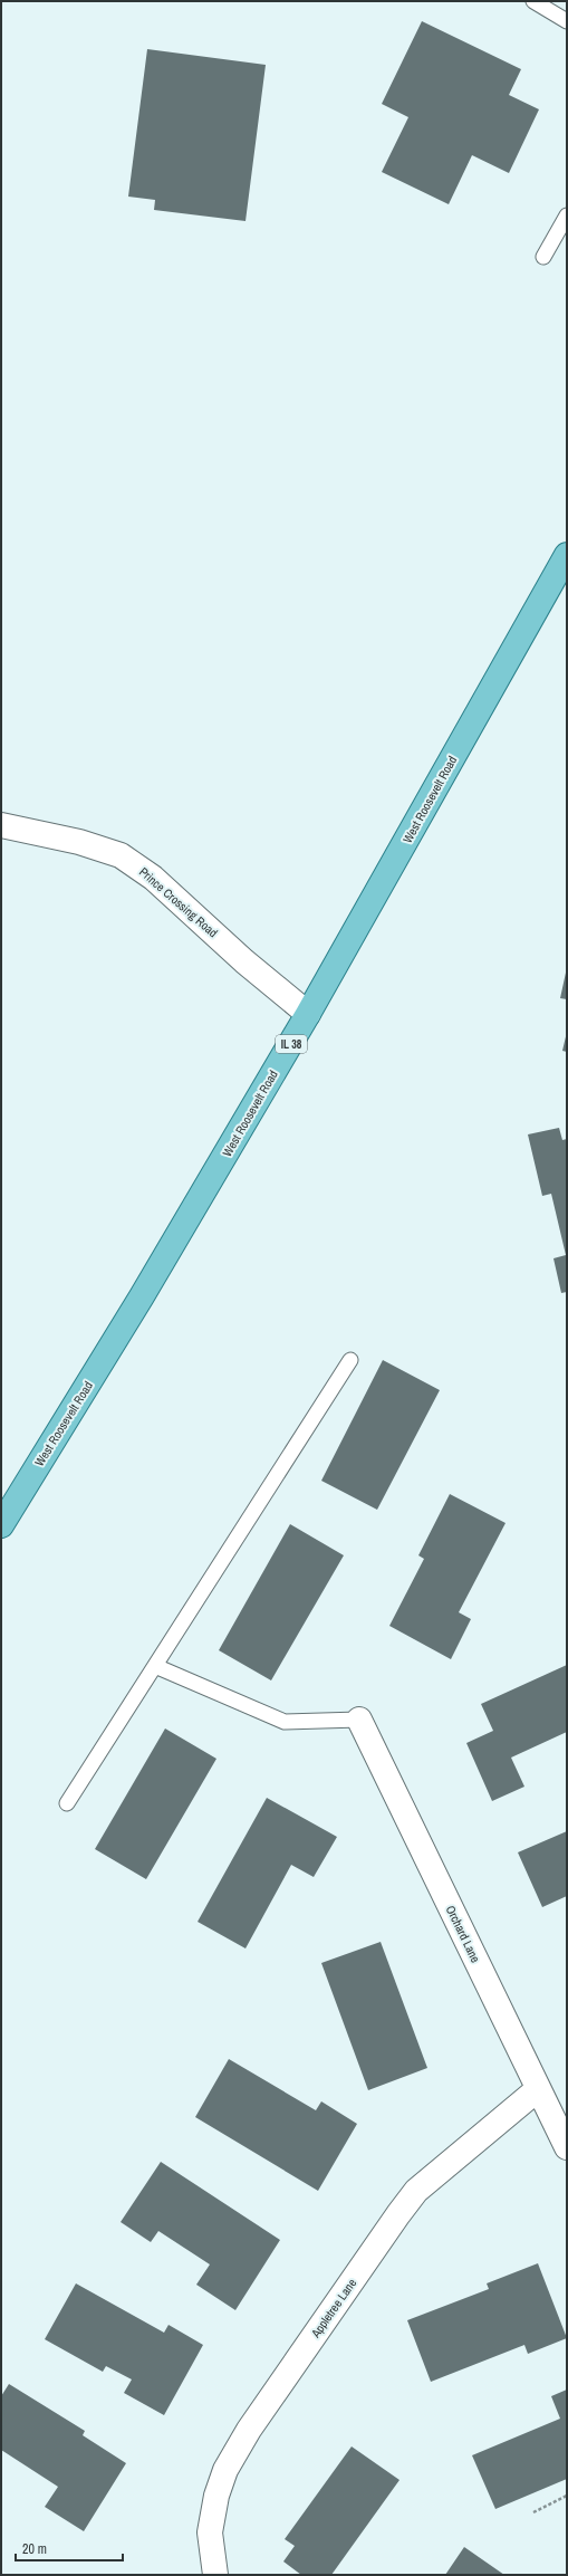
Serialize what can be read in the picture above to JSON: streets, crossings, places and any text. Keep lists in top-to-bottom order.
{
  "streets": {
    "main road": ["West Roosevelt Road", "IL 38"],
    "street": ["Prince Crossing Road", "Orchard Lane", "Appletree Lane"]
  },
  "crossings": [
    ["West Roosevelt Road", "Prince Crossing Road"],
    ["Orchard Lane", "Appletree Lane"]
  ],
  "scale_bar": "20 m"
}
